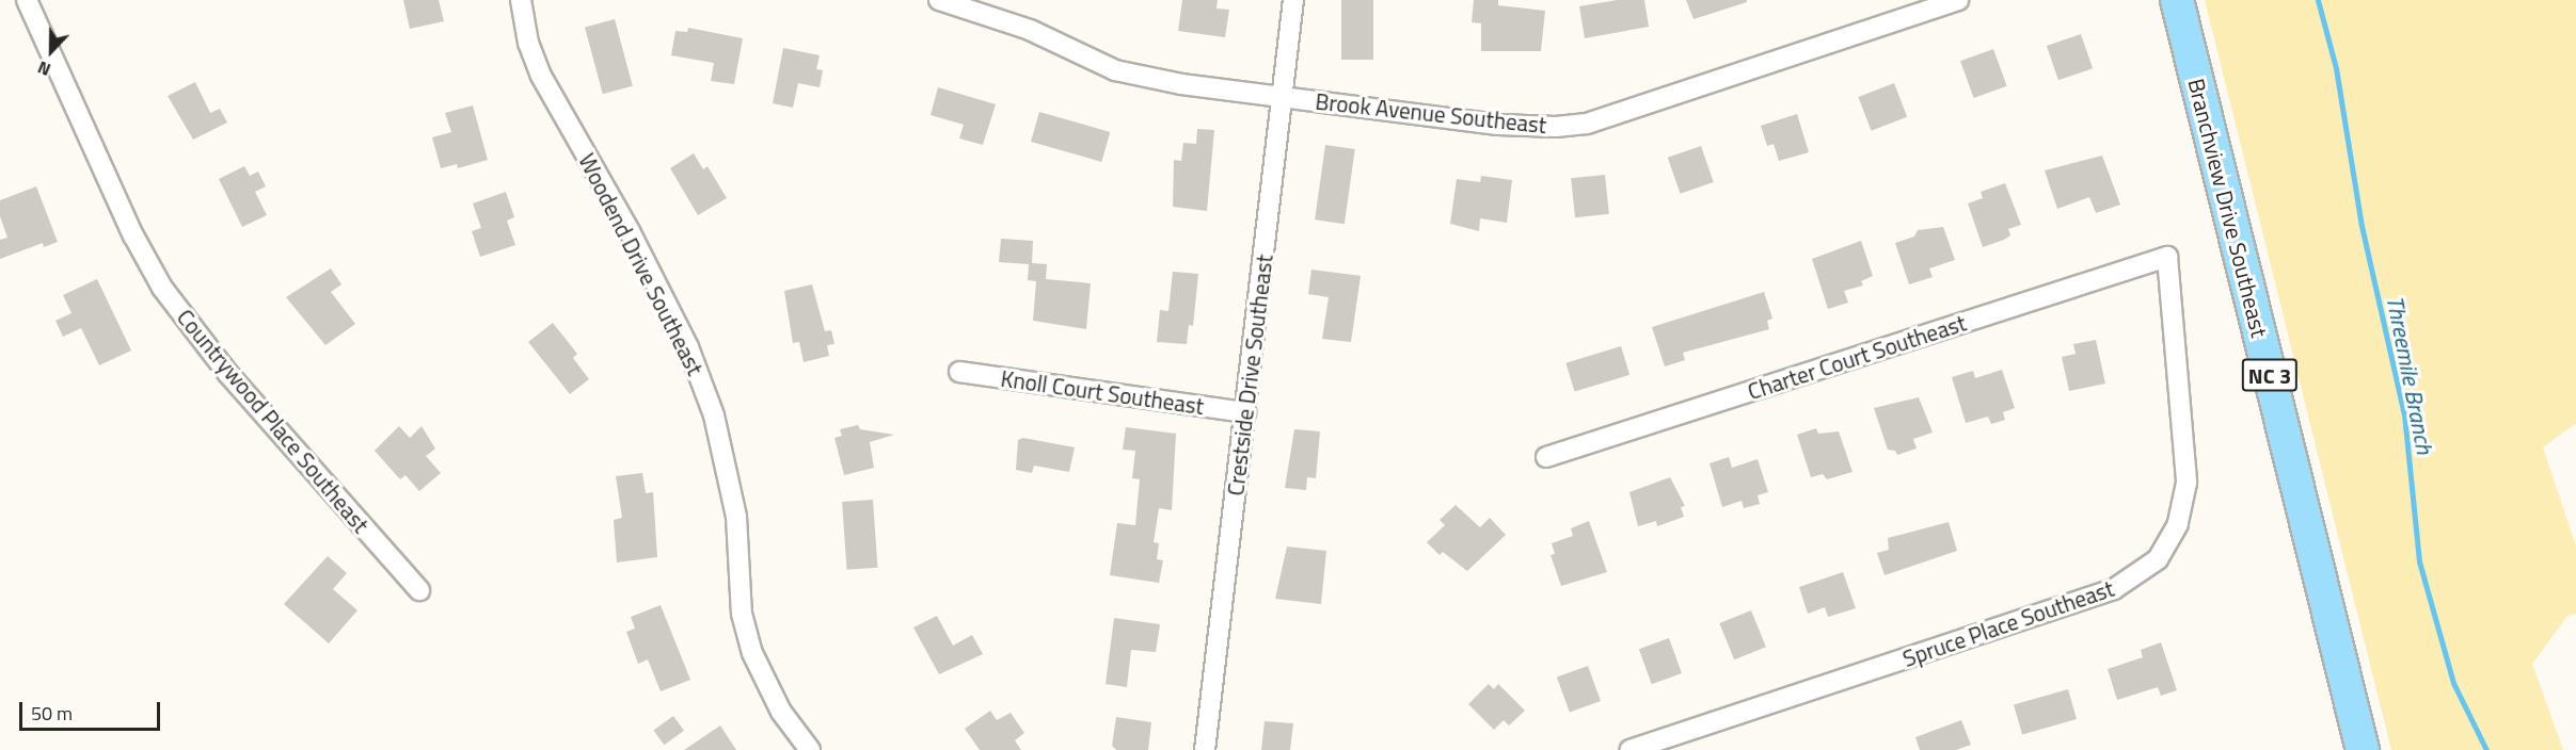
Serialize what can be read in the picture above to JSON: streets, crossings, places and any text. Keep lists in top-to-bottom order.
{
  "streets": {
    "main road": ["Branchview Drive Southeast", "NC 3"],
    "street": [
      "Brook Avenue Southeast",
      "Woodend Drive Southeast",
      "Charter Court Southeast",
      "Crestside Drive Southeast",
      "Knoll Court Southeast",
      "Countrywood Place Southeast",
      "Spruce Place Southeast"
    ]
  },
  "crossings": [
    ["Brook Avenue Southeast", "Crestside Drive Southeast"],
    ["Charter Court Southeast", "Spruce Place Southeast"],
    ["Crestside Drive Southeast", "Knoll Court Southeast"]
  ],
  "water": ["Threemile Branch"],
  "scale_bar": "50 m",
  "north": "bottom"
}
